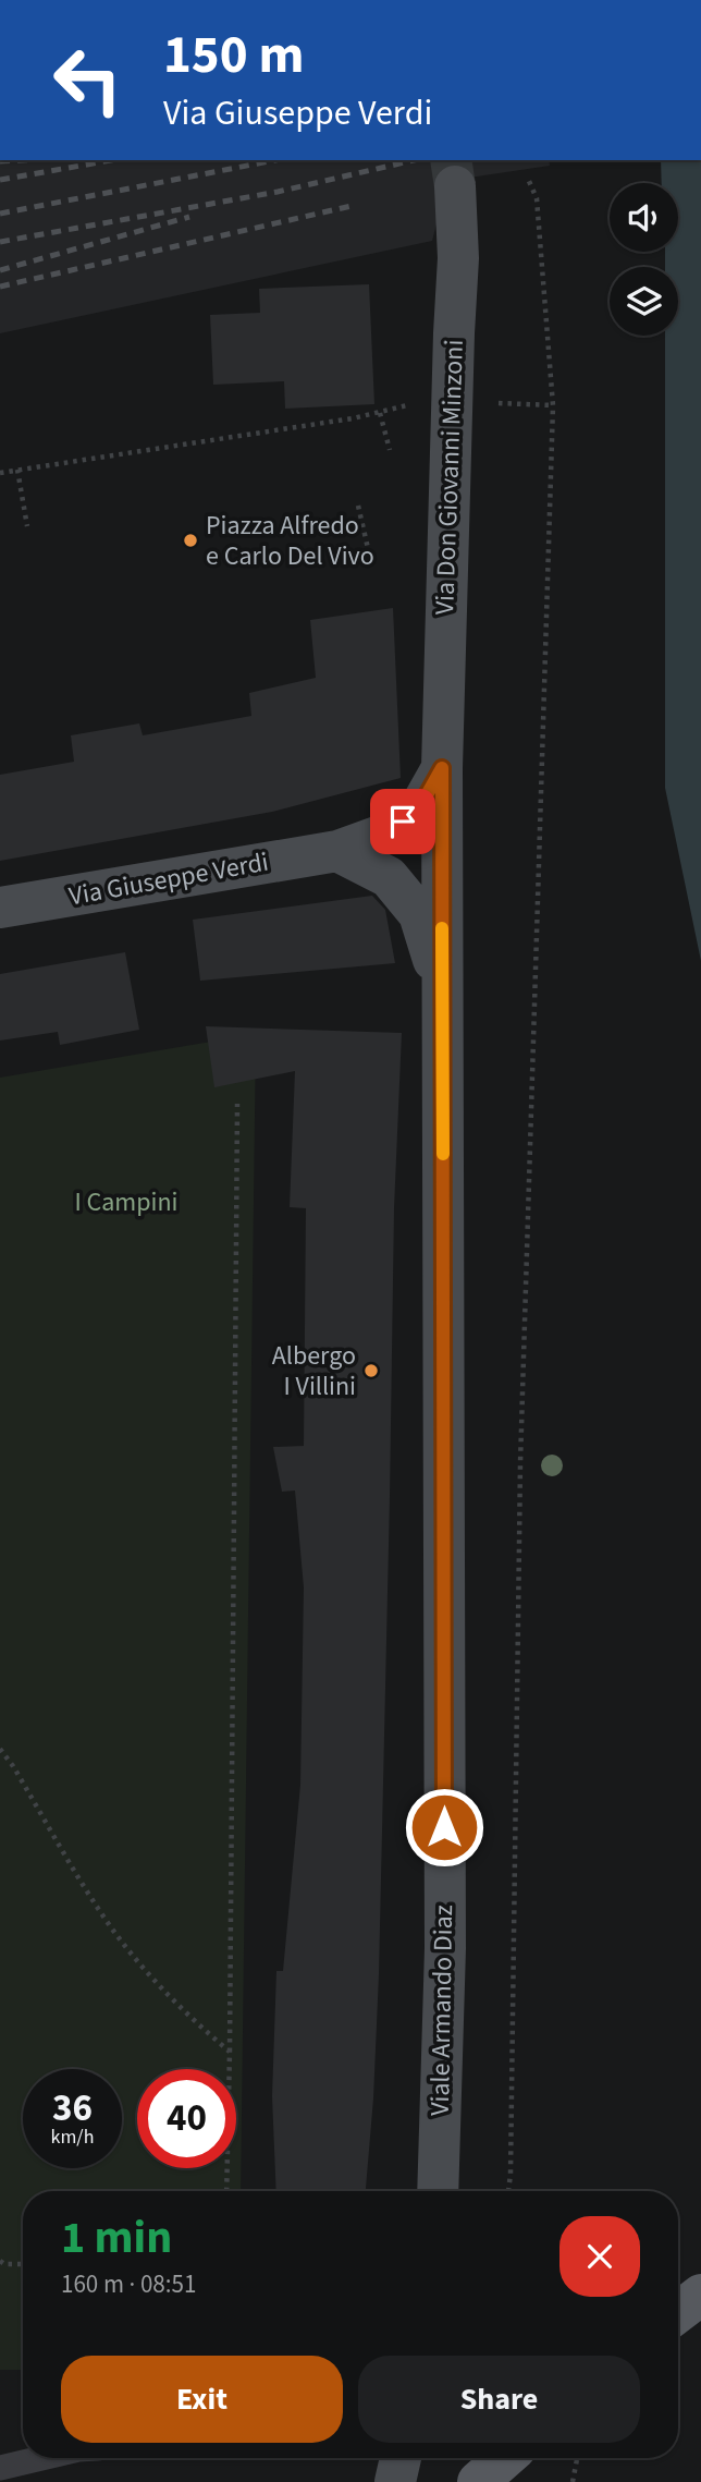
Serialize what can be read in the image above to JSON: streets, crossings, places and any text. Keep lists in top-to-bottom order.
{
  "streets": {
    "street": ["Via Don Giovanni Minzoni", "Via Giuseppe Verdi", "Viale Armando Diaz"]
  },
  "crossings": [
    ["Via Don Giovanni Minzoni", "Via Giuseppe Verdi"],
    ["Via Don Giovanni Minzoni", "Viale Armando Diaz"],
    ["Via Giuseppe Verdi", "Viale Armando Diaz"]
  ],
  "parks": ["I Campini"],
  "places": ["Piazza Alfredo e Carlo Del Vivo", "Albergo I Villini"],
  "page": {
    "turn": ["150 m", "Via Giuseppe Verdi"],
    "speed": "36 km/h",
    "limit": "40",
    "heading": ["1 min", "160 m · 08:51"],
    "buttons": ["Exit", "Share"]
  }
}
